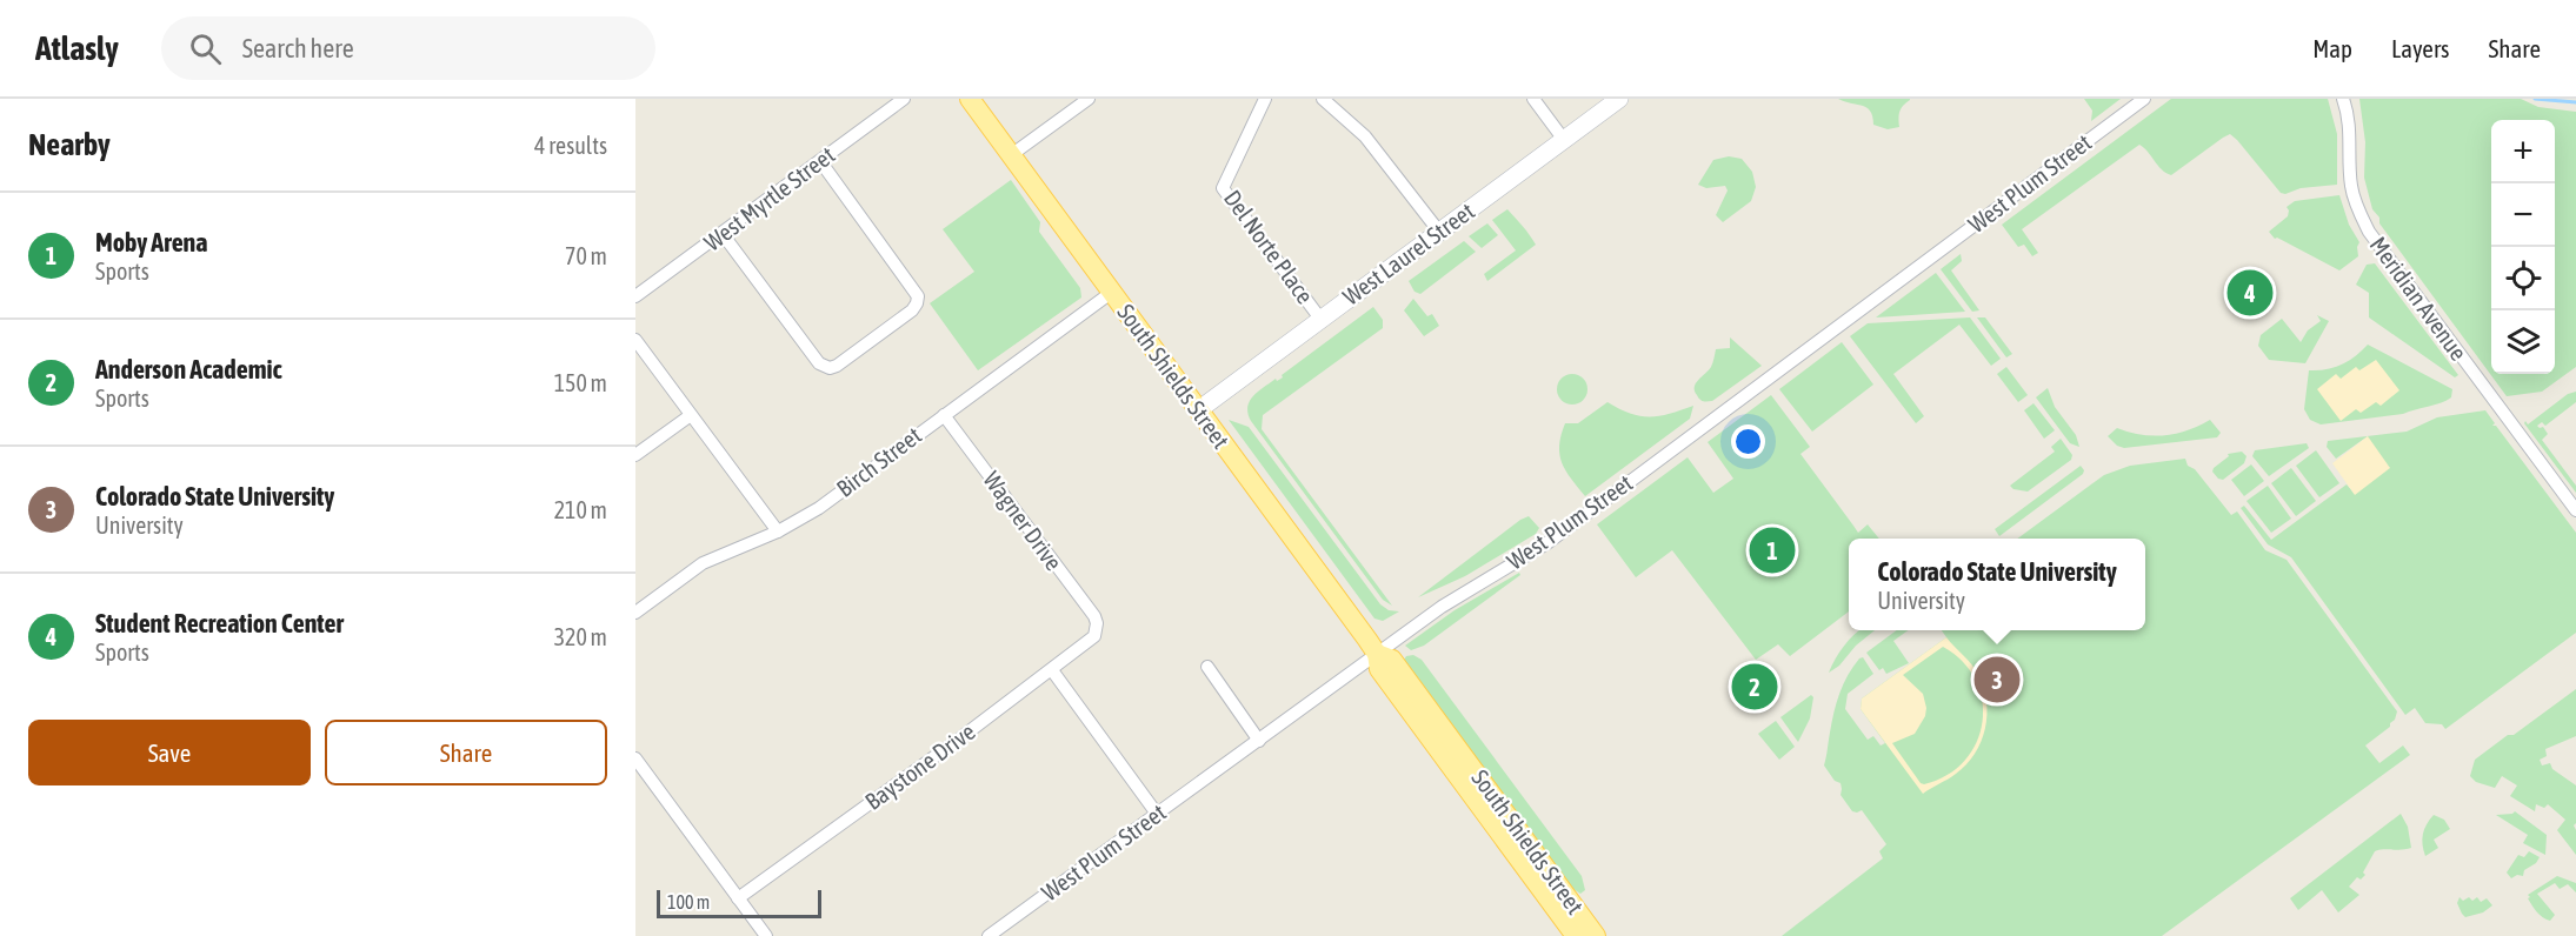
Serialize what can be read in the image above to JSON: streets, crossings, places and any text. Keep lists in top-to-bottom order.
{
  "streets": {
    "main road": ["West Laurel Street", "South Shields Street"],
    "street": [
      "West Plum Street",
      "West Myrtle Street",
      "Del Norte Place",
      "Meridian Avenue",
      "Birch Street",
      "Wagner Drive",
      "Baystone Drive"
    ]
  },
  "crossings": [
    ["West Plum Street", "South Shields Street"],
    ["Del Norte Place", "West Laurel Street"],
    ["West Laurel Street", "South Shields Street"],
    ["South Shields Street", "Birch Street"],
    ["Birch Street", "Wagner Drive"],
    ["Wagner Drive", "Baystone Drive"]
  ],
  "scale_bar": "100 m",
  "page": {
    "header": "Atlasly",
    "search": "Search here",
    "nav": ["Map", "Layers", "Share"],
    "heading": ["Nearby", "4 results"],
    "map_buttons": ["+", "−"],
    "list": [
      {
        "mark": "1",
        "name": "Moby Arena",
        "note": "Sports",
        "value": "70 m"
      },
      {
        "mark": "2",
        "name": "Anderson Academic",
        "note": "Sports",
        "value": "150 m"
      },
      {
        "mark": "3",
        "name": "Colorado State University",
        "note": "University",
        "value": "210 m"
      },
      {
        "mark": "4",
        "name": "Student Recreation Center",
        "note": "Sports",
        "value": "320 m"
      }
    ],
    "pins": [
      "4",
      "1",
      "3",
      "2"
    ],
    "popup": ["Colorado State University", "University"],
    "buttons": ["Save", "Share"],
    "scale": "100 m"
  }
}
